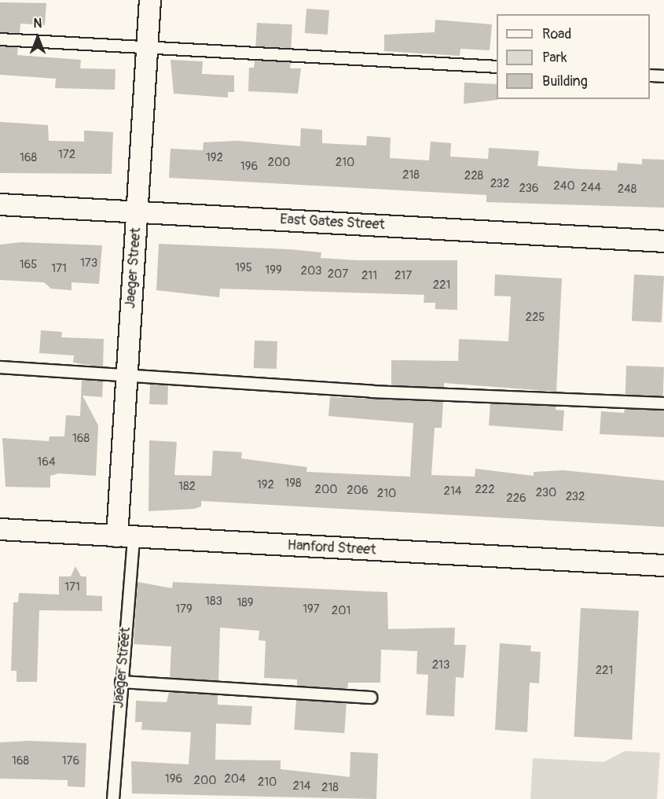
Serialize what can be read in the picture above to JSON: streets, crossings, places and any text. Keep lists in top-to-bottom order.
{
  "streets": {
    "street": ["East Gates Street", "Jaeger Street", "Hanford Street"]
  },
  "crossings": [
    ["East Gates Street", "Jaeger Street"],
    ["Jaeger Street", "Hanford Street"]
  ],
  "house_numbers": [
    "172",
    "168",
    "192",
    "200",
    "210",
    "196",
    "218",
    "228",
    "232",
    "240",
    "244",
    "236",
    "248",
    "173",
    "165",
    "195",
    "171",
    "199",
    "203",
    "207",
    "211",
    "217",
    "221",
    "225",
    "168",
    "164",
    "198",
    "192",
    "182",
    "200",
    "222",
    "206",
    "214",
    "230",
    "210",
    "232",
    "226",
    "171",
    "183",
    "189",
    "179",
    "197",
    "201",
    "213",
    "221",
    "168",
    "176",
    "196",
    "204",
    "200",
    "210",
    "214",
    "218"
  ],
  "legend": ["Road", "Park", "Building"],
  "north": "top"
}
